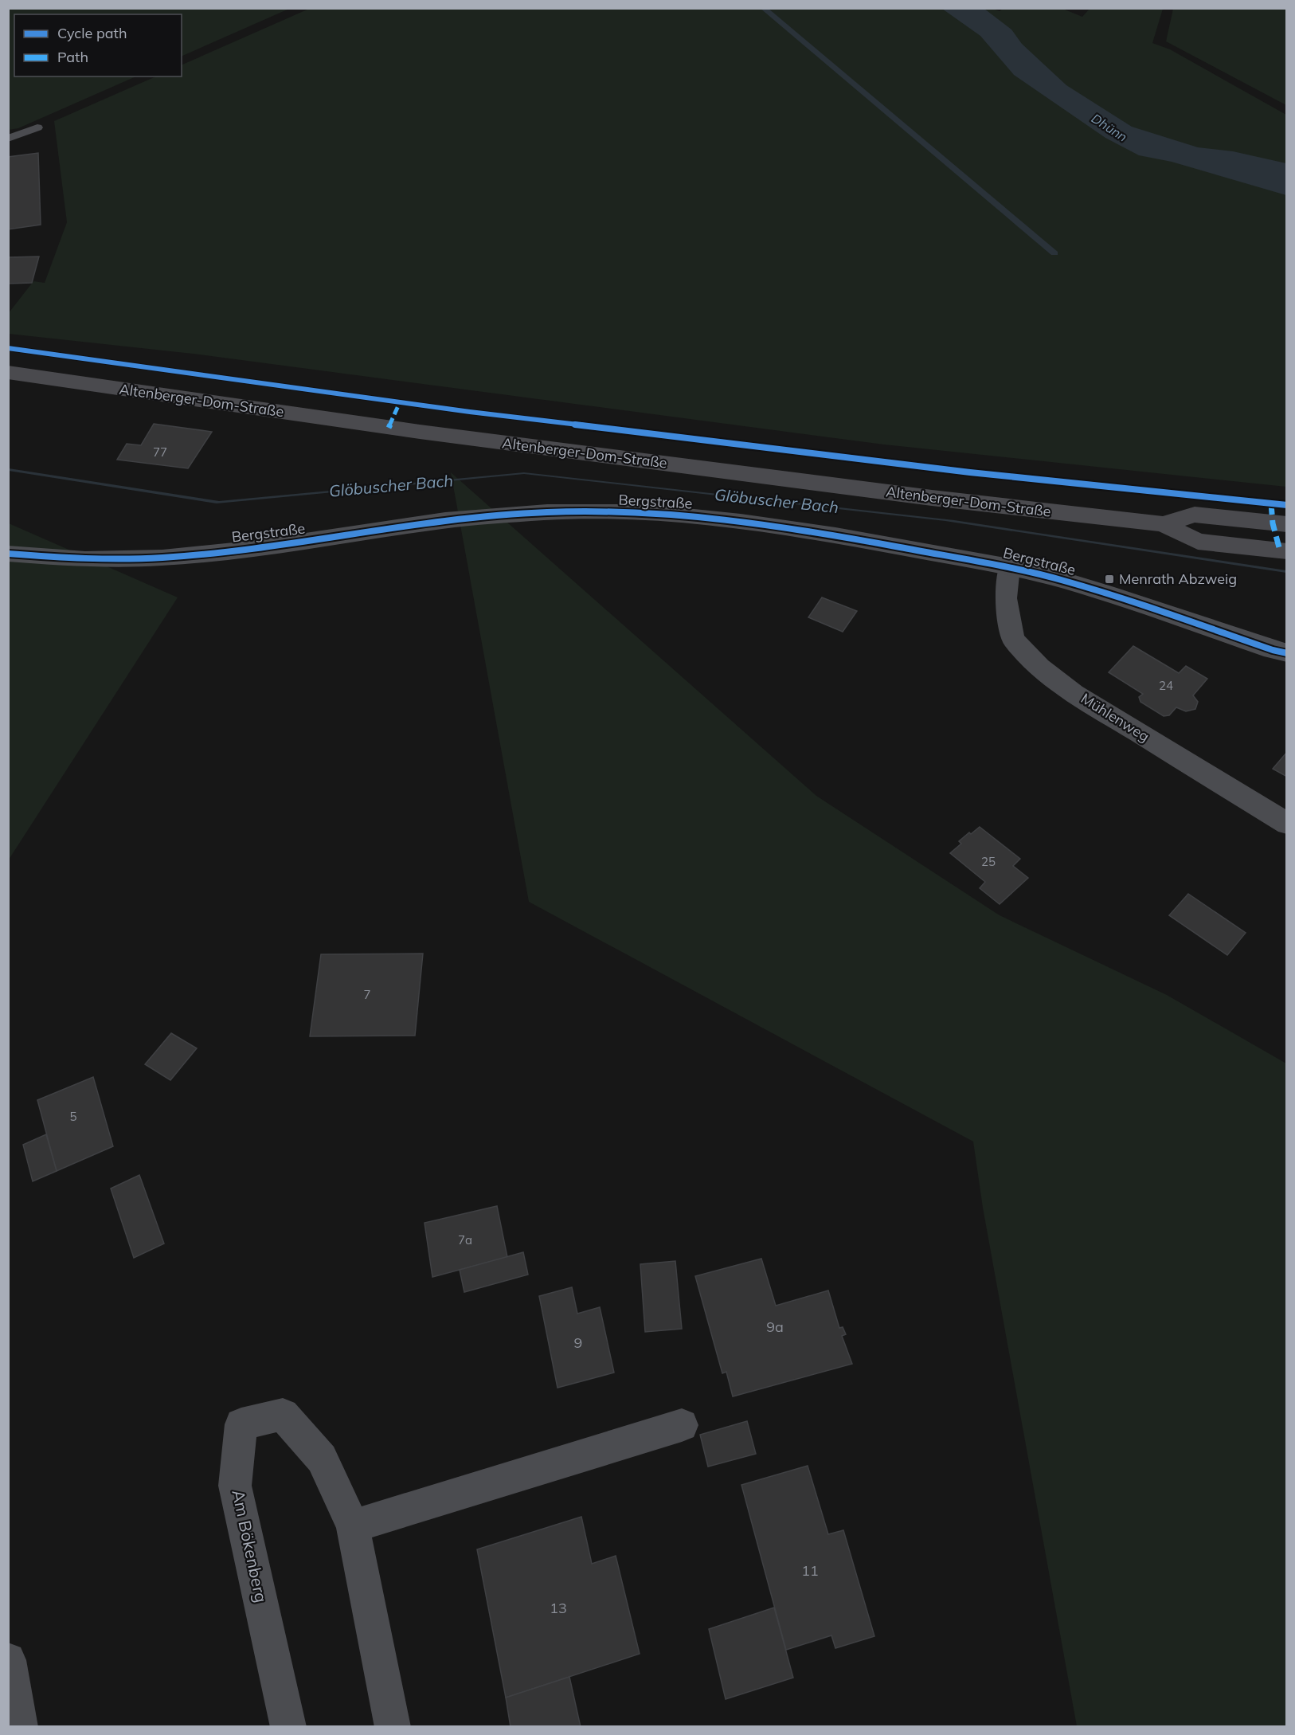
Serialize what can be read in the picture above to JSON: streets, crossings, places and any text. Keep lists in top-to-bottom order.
{
  "streets": {
    "main road": ["Altenberger-Dom-Straße"],
    "street": ["Bergstraße", "Mühlenweg", "Am Bökenberg"]
  },
  "crossings": [
    ["Bergstraße", "Mühlenweg"]
  ],
  "water": ["Dhünn", "Glöbuscher Bach"],
  "places": {
    "transit": ["Menrath Abzweig"]
  },
  "house_numbers": [
    "77",
    "24",
    "25",
    "7",
    "5",
    "7a",
    "9a",
    "9",
    "11",
    "13"
  ],
  "legend": ["Cycle path", "Path"]
}
